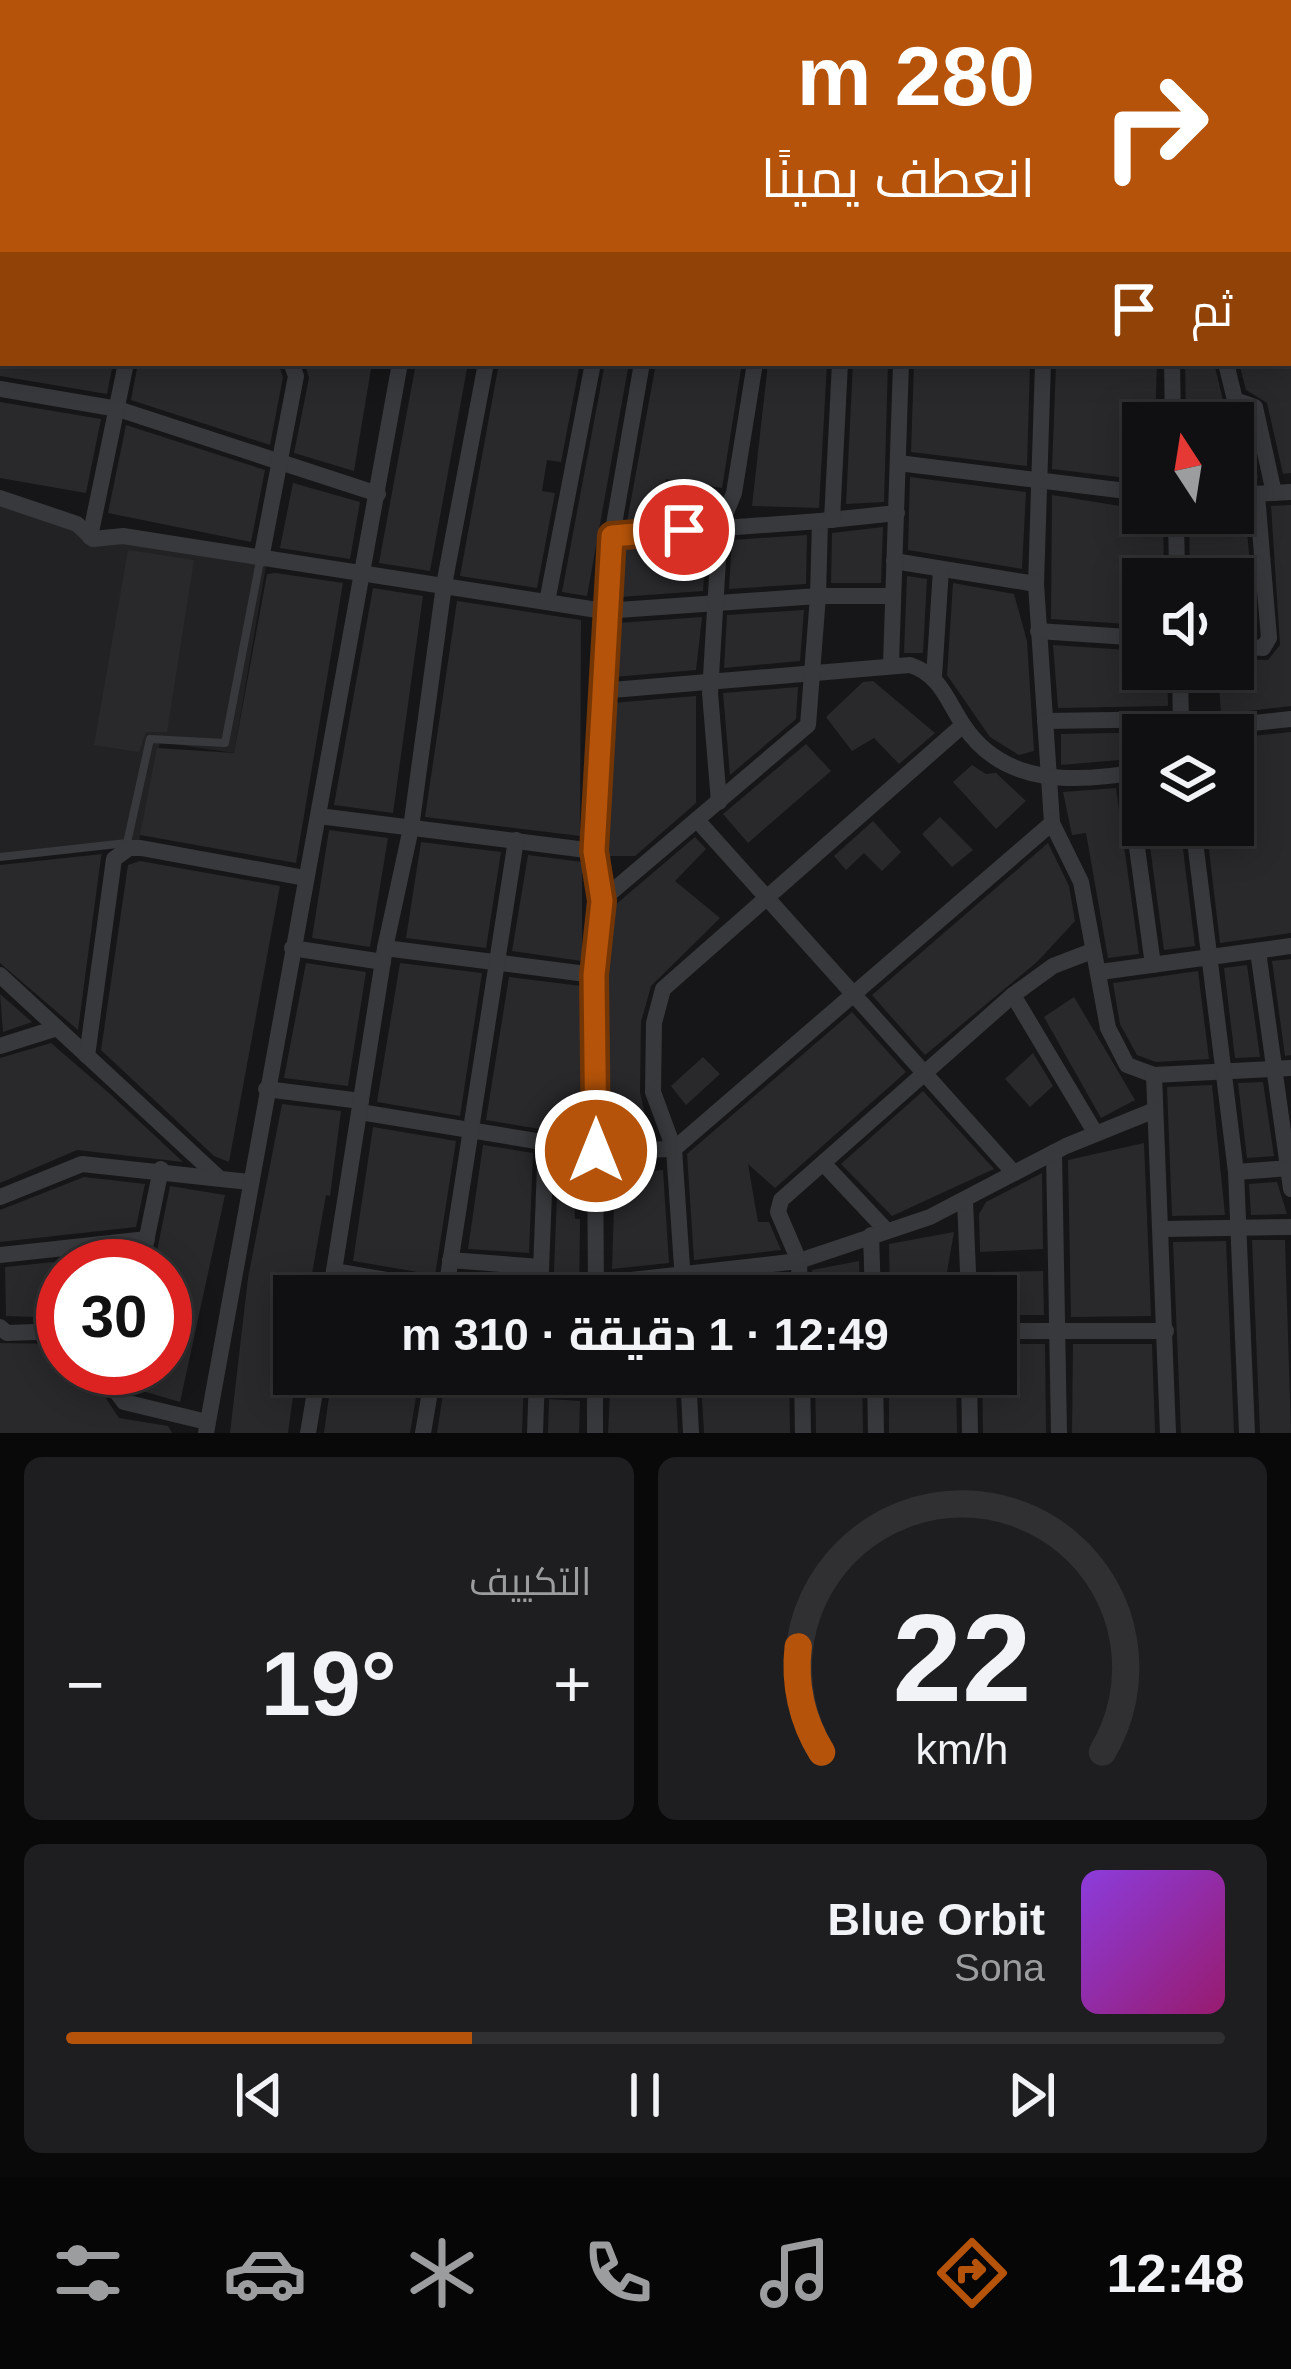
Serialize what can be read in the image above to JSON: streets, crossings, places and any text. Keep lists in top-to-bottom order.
{
  "north": "top",
  "page": {
    "turn": ["280 m", "انعطف يمينًا"],
    "then": "ثم",
    "limit": "30",
    "trip": "12:49 · 1 دقيقة · 310 m",
    "tile": "التكييف",
    "heat": ["−", "19°", "+"],
    "song": ["Blue Orbit", "Sona"],
    "tabs": "12:48",
    "gauge": ["22", "km/h"]
  }
}
